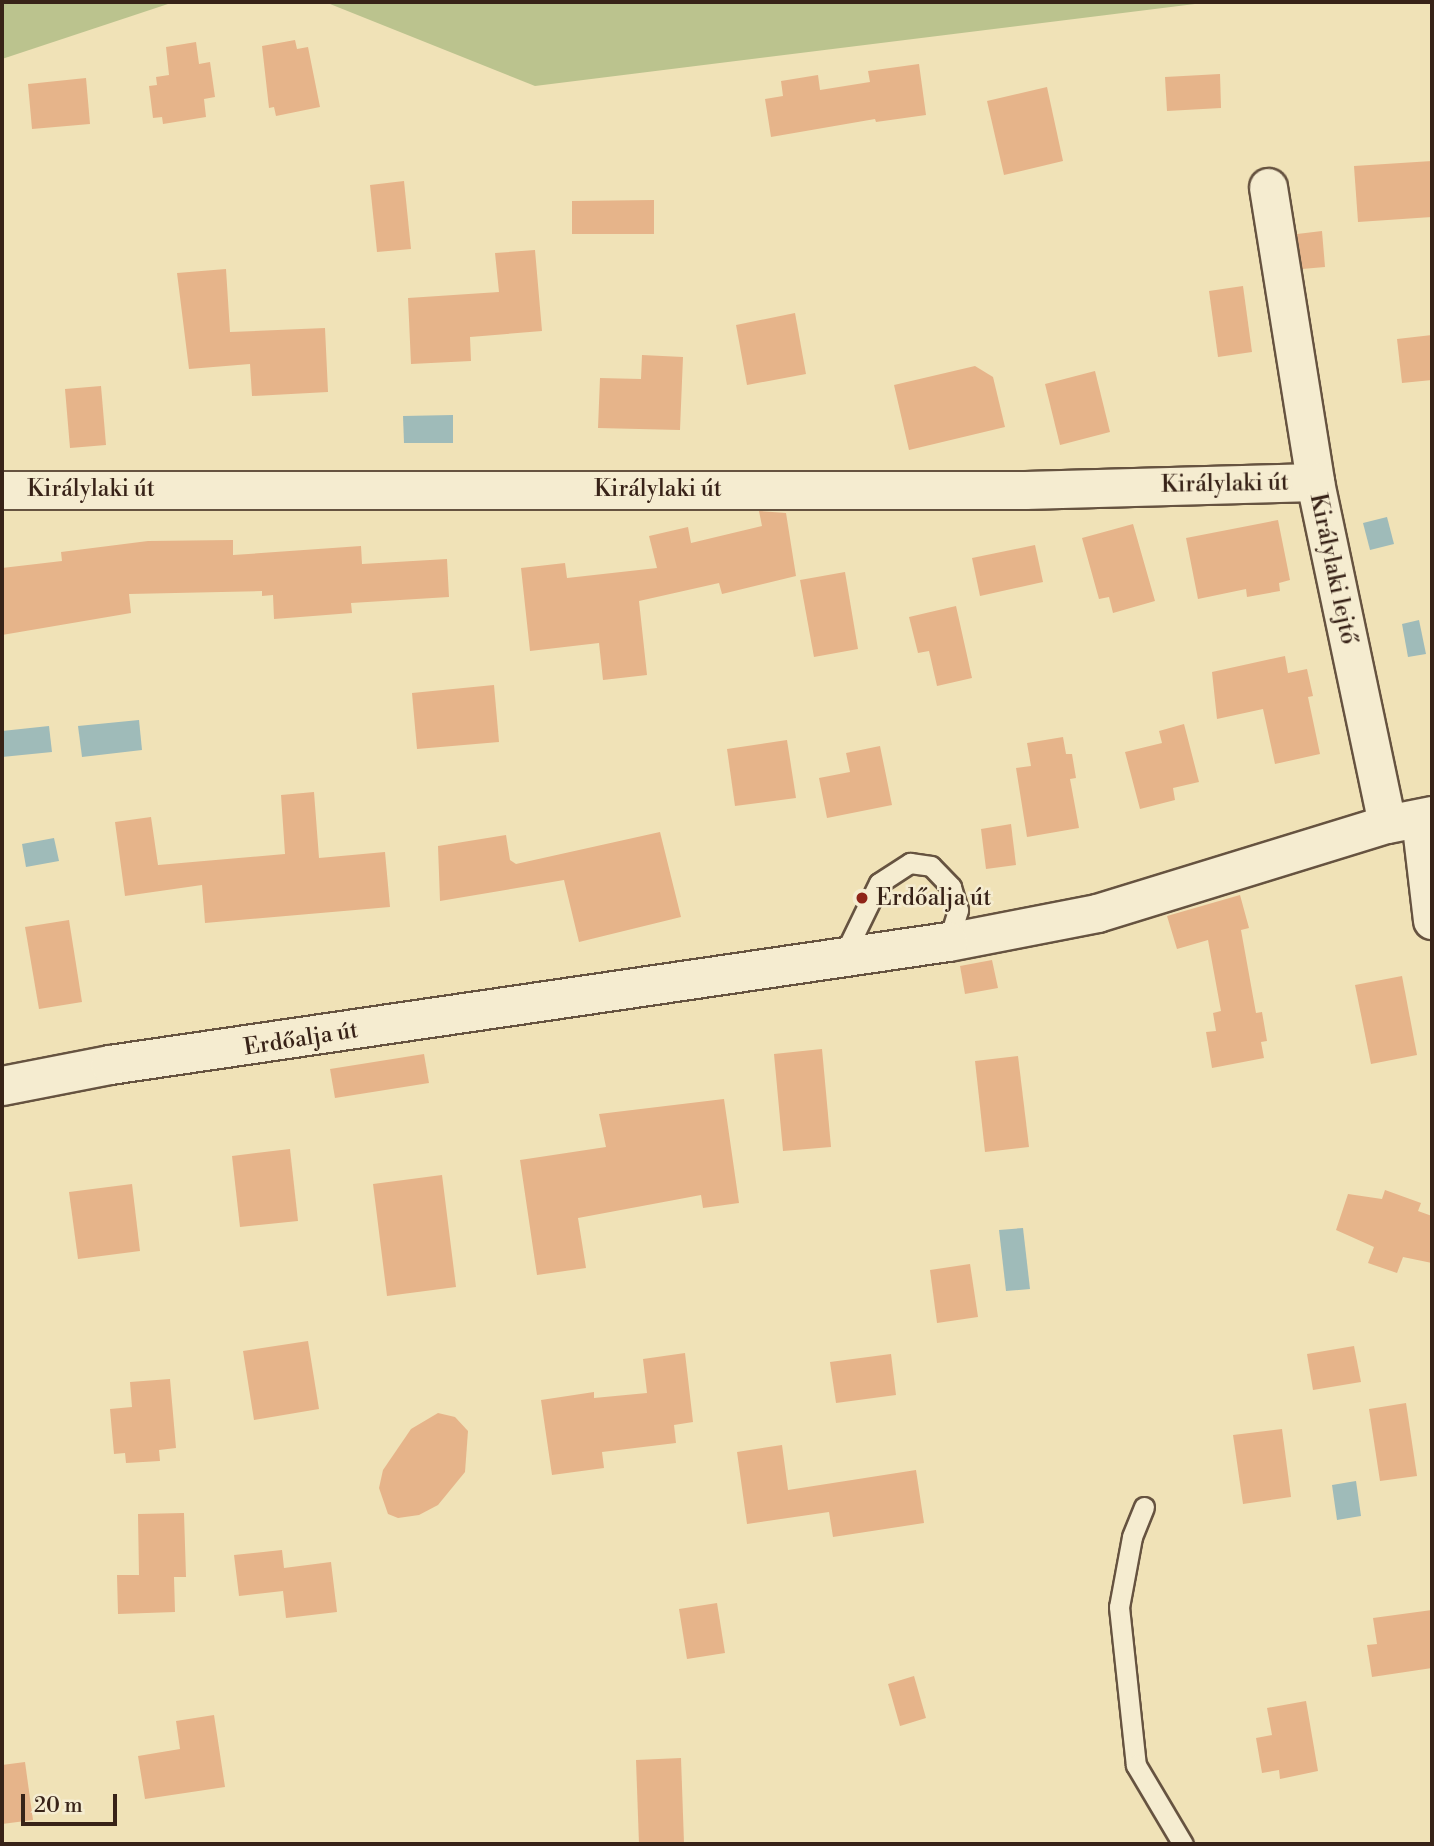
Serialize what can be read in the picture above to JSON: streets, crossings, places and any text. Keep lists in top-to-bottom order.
{
  "streets": {
    "street": ["Királylaki út", "Királylaki lejtő", "Erdőalja út"]
  },
  "crossings": [
    ["Királylaki út", "Királylaki lejtő"],
    ["Királylaki lejtő", "Erdőalja út"]
  ],
  "places": ["Erdőalja út"],
  "scale_bar": "20 m"
}
